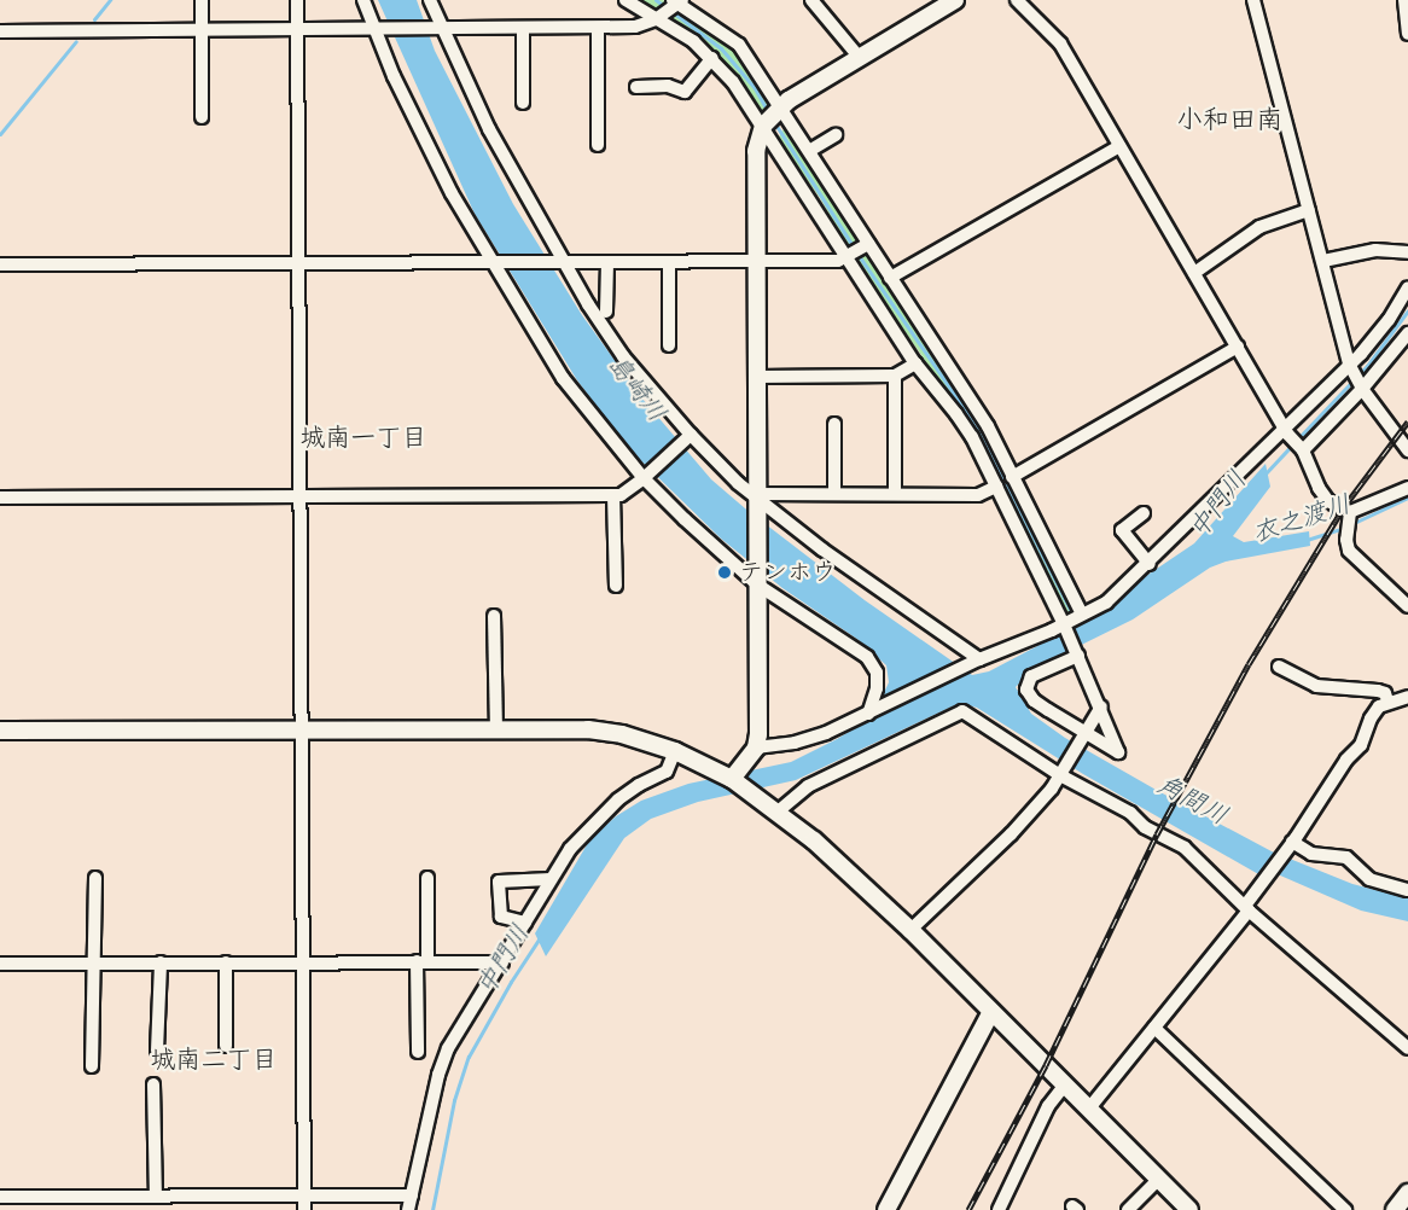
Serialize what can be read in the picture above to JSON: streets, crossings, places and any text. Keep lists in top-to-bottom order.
{
  "districts": ["小和田南", "城南一丁目", "城南二丁目"],
  "water": [
    "島崎川",
    "中門川",
    "衣之渡川",
    "角間川"
  ],
  "places": ["テンホウ"]
}
